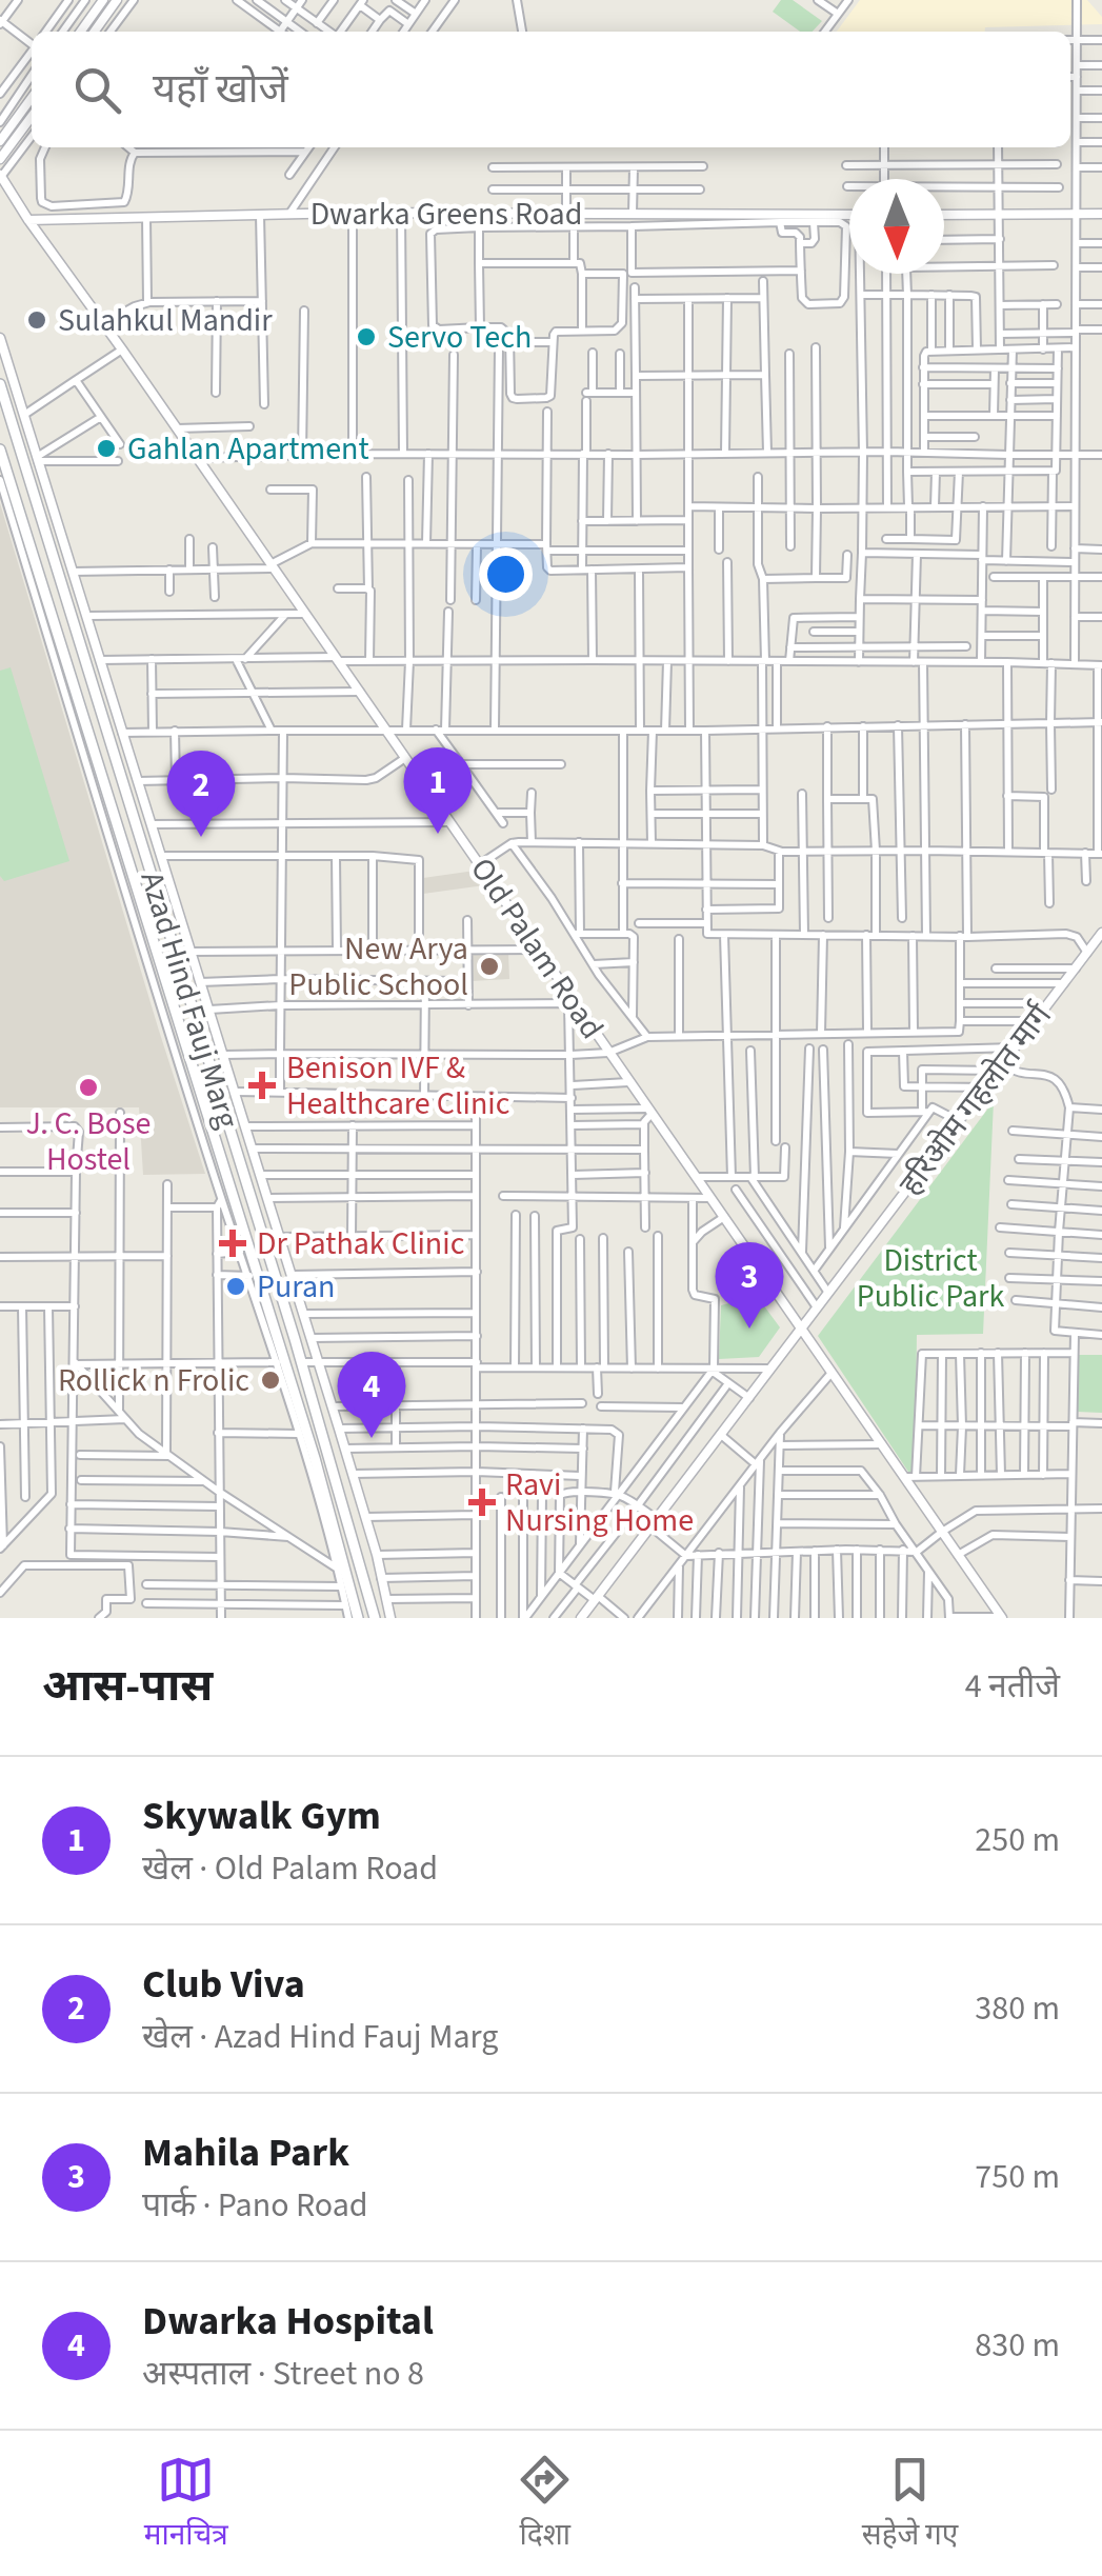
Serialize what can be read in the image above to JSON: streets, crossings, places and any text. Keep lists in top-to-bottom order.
{
  "streets": {
    "main road": ["Azad Hind Fauj Marg"],
    "street": ["Dwarka Greens Road", "Old Palam Road", "हरिओम गहलोत मार्ग"]
  },
  "crossings": [
    ["Dwarka Greens Road", "Old Palam Road"],
    ["Old Palam Road", "हरिओम गहलोत मार्ग"]
  ],
  "parks": ["District Public Park"],
  "places": {
    "other": [
      "Sulahkul Mandir",
      "Servo Tech",
      "Gahlan Apartment",
      "New Arya Public School",
      "J. C. Bose Hostel",
      "Puran",
      "Rollick n Frolic"
    ],
    "health": ["Benison IVF & Healthcare Clinic", "Dr Pathak Clinic", "Ravi Nursing Home"]
  },
  "north": "bottom",
  "page": {
    "search": "यहाँ खोजें",
    "pins": [
      "1",
      "2",
      "3",
      "4"
    ],
    "heading": ["आस-पास", "4 नतीजे"],
    "list": [
      {
        "mark": "1",
        "name": "Skywalk Gym",
        "note": "खेल · Old Palam Road",
        "value": "250 m"
      },
      {
        "mark": "2",
        "name": "Club Viva",
        "note": "खेल · Azad Hind Fauj Marg",
        "value": "380 m"
      },
      {
        "mark": "3",
        "name": "Mahila Park",
        "note": "पार्क · Pano Road",
        "value": "750 m"
      },
      {
        "mark": "4",
        "name": "Dwarka Hospital",
        "note": "अस्पताल · Street no 8",
        "value": "830 m"
      }
    ],
    "nav": ["मानचित्र", "दिशा", "सहेजे गए"]
  }
}
